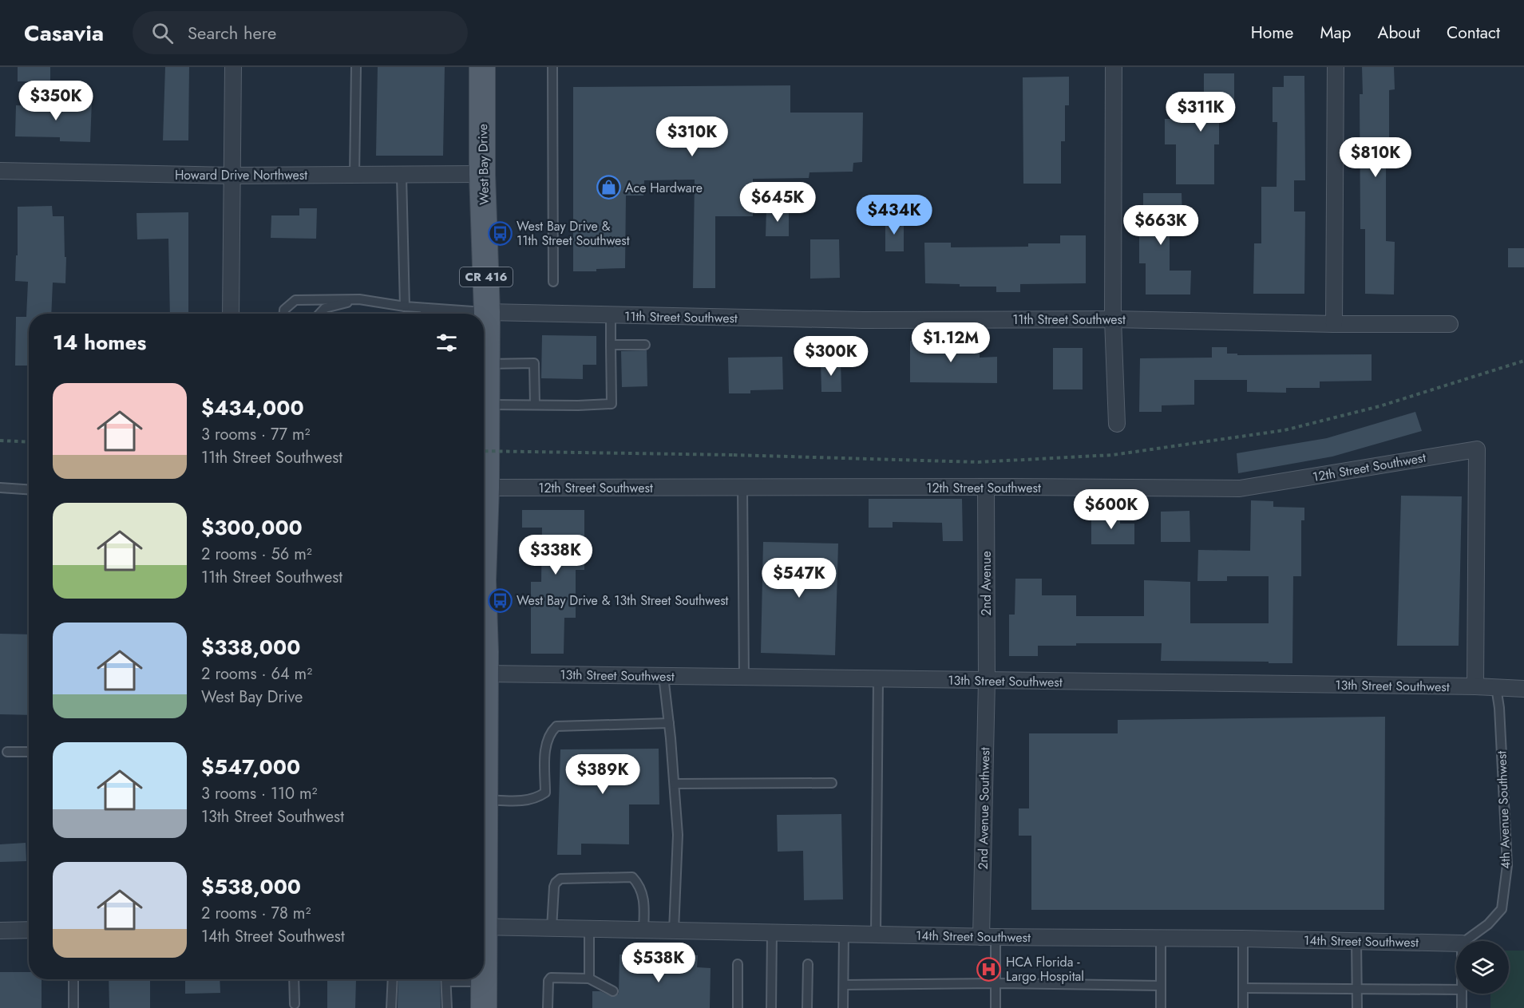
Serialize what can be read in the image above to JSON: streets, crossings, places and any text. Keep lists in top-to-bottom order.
{
  "streets": {
    "main road": ["West Bay Drive", "CR 416"],
    "street": [
      "Howard Drive Northwest",
      "11th Street Southwest",
      "12th Street Southwest",
      "2nd Avenue",
      "13th Street Southwest",
      "2nd Avenue Southwest",
      "14th Street Southwest"
    ],
    "lane": ["4th Avenue Southwest"]
  },
  "crossings": [
    ["West Bay Drive", "Howard Drive Northwest"],
    ["West Bay Drive", "11th Street Southwest"],
    ["12th Street Southwest", "2nd Avenue"],
    ["12th Street Southwest", "13th Street Southwest"],
    ["2nd Avenue", "13th Street Southwest"],
    ["2nd Avenue", "2nd Avenue Southwest"],
    ["13th Street Southwest", "2nd Avenue Southwest"],
    ["13th Street Southwest", "4th Avenue Southwest"],
    ["2nd Avenue Southwest", "14th Street Southwest"]
  ],
  "places": {
    "shop": ["Ace Hardware"],
    "bus stop": ["West Bay Drive & 11th Street Southwest", "West Bay Drive & 13th Street Southwest"],
    "hospital": ["HCA Florida - Largo Hospital"]
  },
  "page": {
    "header": "Casavia",
    "search": "Search here",
    "nav": [
      "Home",
      "Map",
      "About",
      "Contact"
    ],
    "price": [
      "$350K",
      "$311K",
      "$310K",
      "$810K",
      "$645K",
      "$434K",
      "$663K",
      "$1.12M",
      "$300K",
      "$600K",
      "$338K",
      "$547K",
      "$389K",
      "$538K"
    ],
    "heading": "14 homes",
    "list": [
      {
        "name": "$434,000",
        "note": "3 rooms · 77 m² · 11th Street Southwest"
      },
      {
        "name": "$300,000",
        "note": "2 rooms · 56 m² · 11th Street Southwest"
      },
      {
        "name": "$338,000",
        "note": "2 rooms · 64 m² · West Bay Drive"
      },
      {
        "name": "$547,000",
        "note": "3 rooms · 110 m² · 13th Street Southwest"
      },
      {
        "name": "$538,000",
        "note": "2 rooms · 78 m² · 14th Street Southwest"
      }
    ]
  }
}
